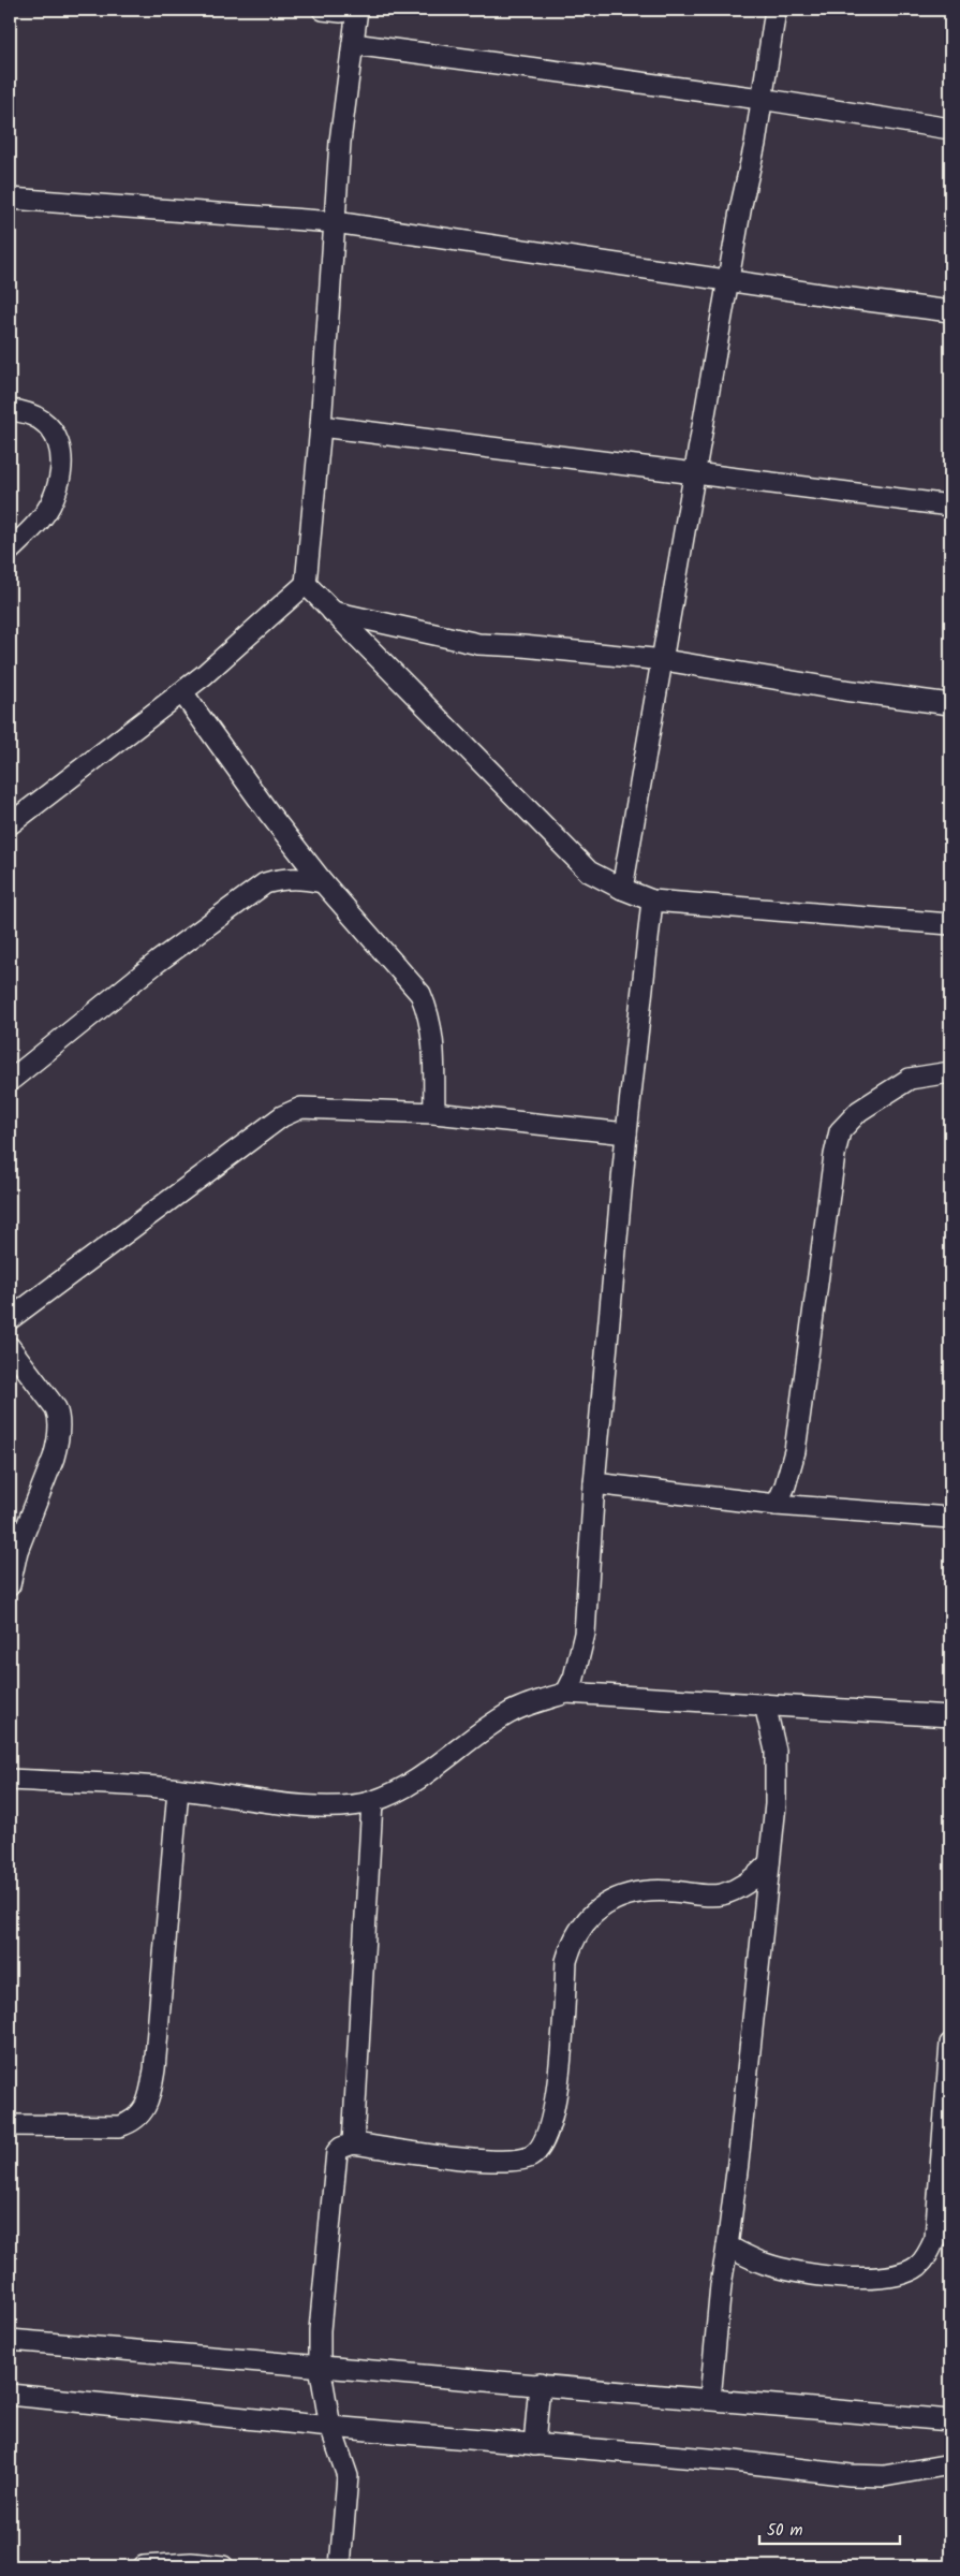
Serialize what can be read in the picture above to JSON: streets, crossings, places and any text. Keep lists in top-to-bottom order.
{
  "scale_bar": "50 m"
}
